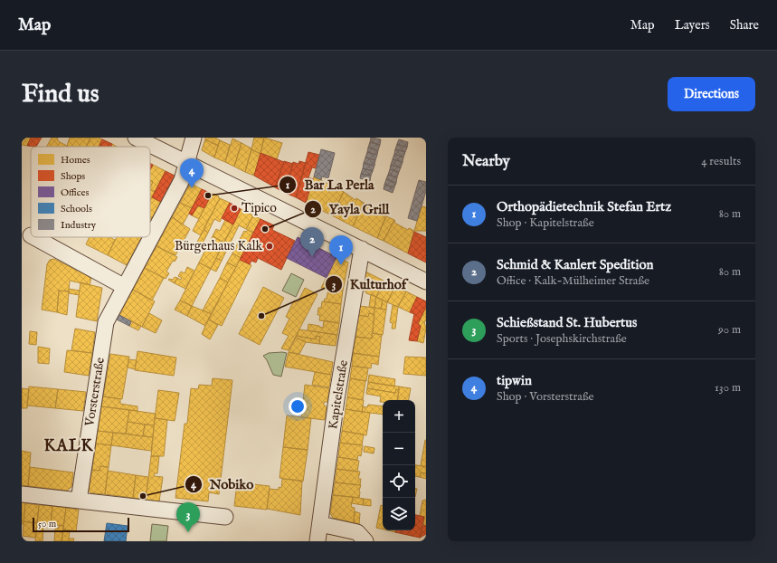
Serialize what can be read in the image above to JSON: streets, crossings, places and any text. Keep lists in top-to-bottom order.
{
  "streets": {
    "street": ["Vorsterstraße", "Kapitelstraße"]
  },
  "districts": ["KALK"],
  "places": [
    "Bar La Perla",
    "Tipico",
    "Yayla Grill",
    "Bürgerhaus Kalk",
    "Kulturhof",
    "Nobiko"
  ],
  "legend": [
    "Homes",
    "Shops",
    "Offices",
    "Schools",
    "Industry"
  ],
  "scale_bar": "50 m",
  "page": {
    "header": "Map",
    "nav": ["Map", "Layers", "Share"],
    "buttons": "Directions",
    "title": "Find us",
    "heading": ["Nearby", "4 results"],
    "pins": [
      "4",
      "2",
      "1",
      "3"
    ],
    "list": [
      {
        "mark": "1",
        "name": "Orthopädietechnik Stefan Ertz",
        "note": "Shop · Kapitelstraße",
        "value": "80 m"
      },
      {
        "mark": "2",
        "name": "Schmid & Kanlert Spedition",
        "note": "Office · Kalk-Mülheimer Straße",
        "value": "80 m"
      },
      {
        "mark": "3",
        "name": "Schießstand St. Hubertus",
        "note": "Sports · Josephskirchstraße",
        "value": "90 m"
      },
      {
        "mark": "4",
        "name": "tipwin",
        "note": "Shop · Vorsterstraße",
        "value": "130 m"
      }
    ],
    "map_buttons": ["+", "−"],
    "scale": "50 m"
  }
}
